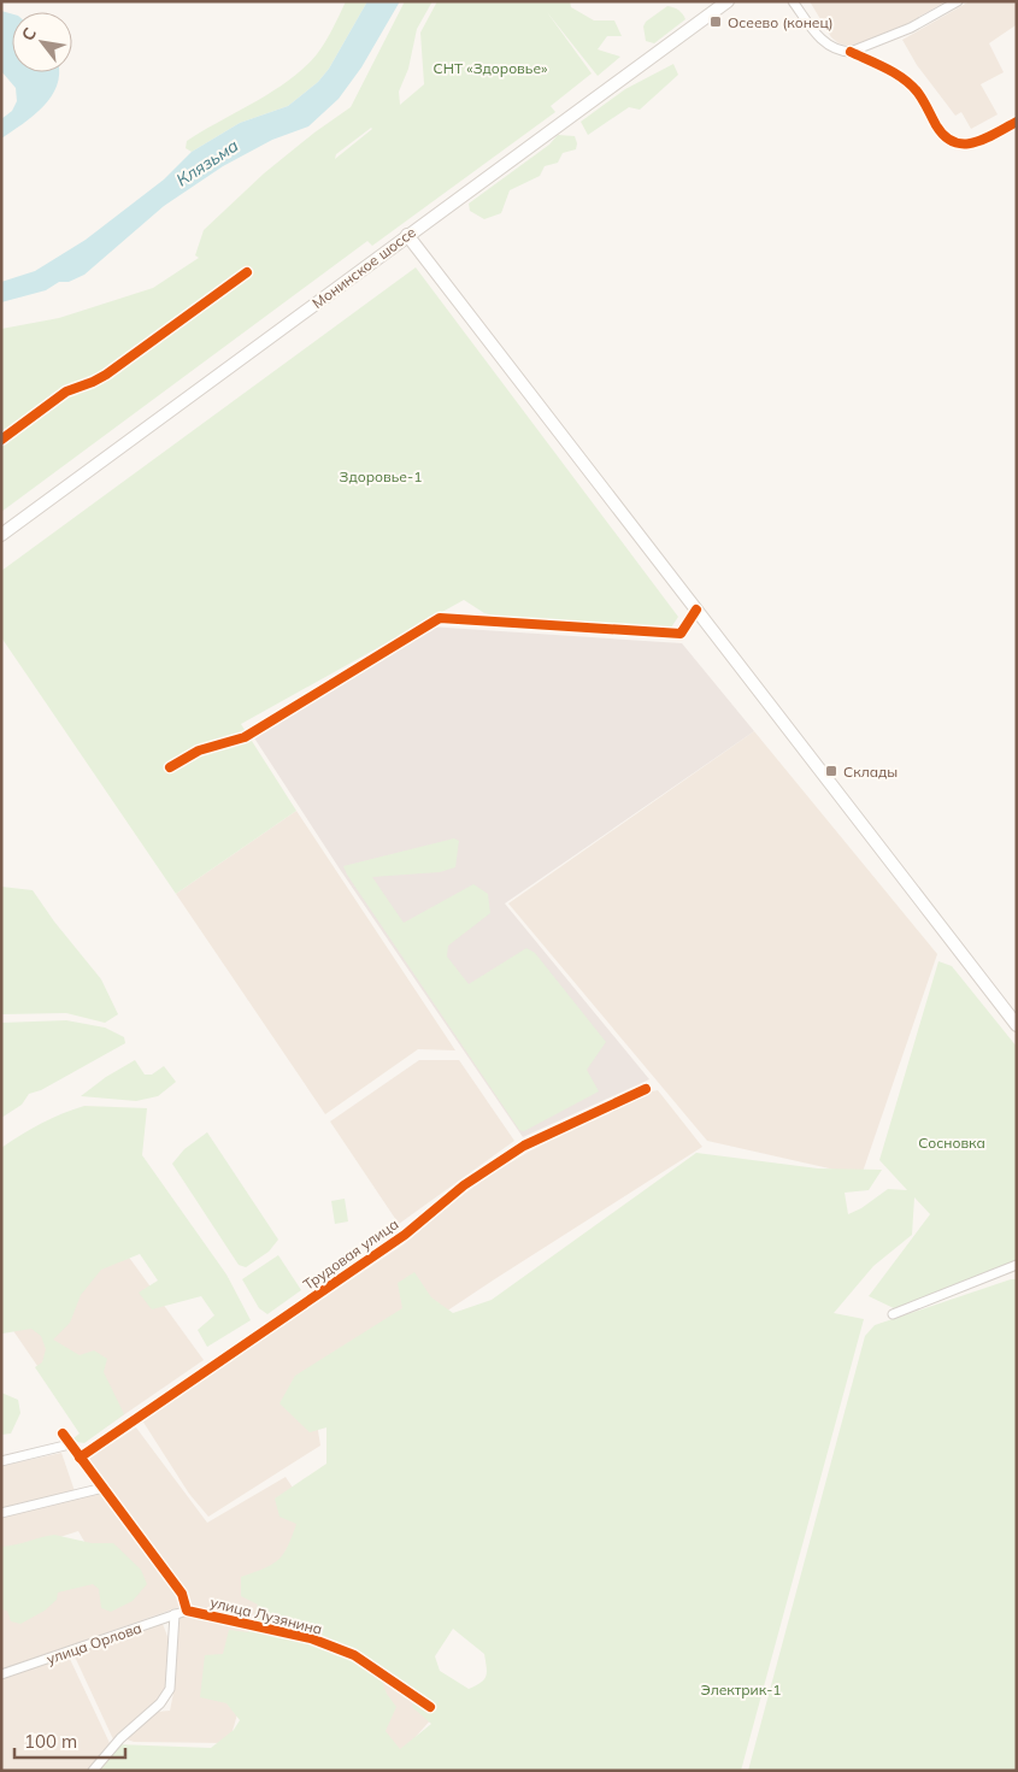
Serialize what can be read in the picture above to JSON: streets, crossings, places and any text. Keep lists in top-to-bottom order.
{
  "streets": {
    "main road": ["Монинское шоссе"],
    "street": ["Трудовая улица", "улица Лузянина", "улица Орлова"]
  },
  "crossings": [
    ["Трудовая улица", "улица Лузянина"],
    ["улица Лузянина", "улица Орлова"]
  ],
  "water": ["Клязьма"],
  "parks": [
    "СНТ «Здоровье»",
    "Здоровье-1",
    "Сосновка",
    "Электрик-1"
  ],
  "places": {
    "transit": ["Осеево (конец)", "Склады"]
  },
  "scale_bar": "100 m",
  "north": "top left"
}
